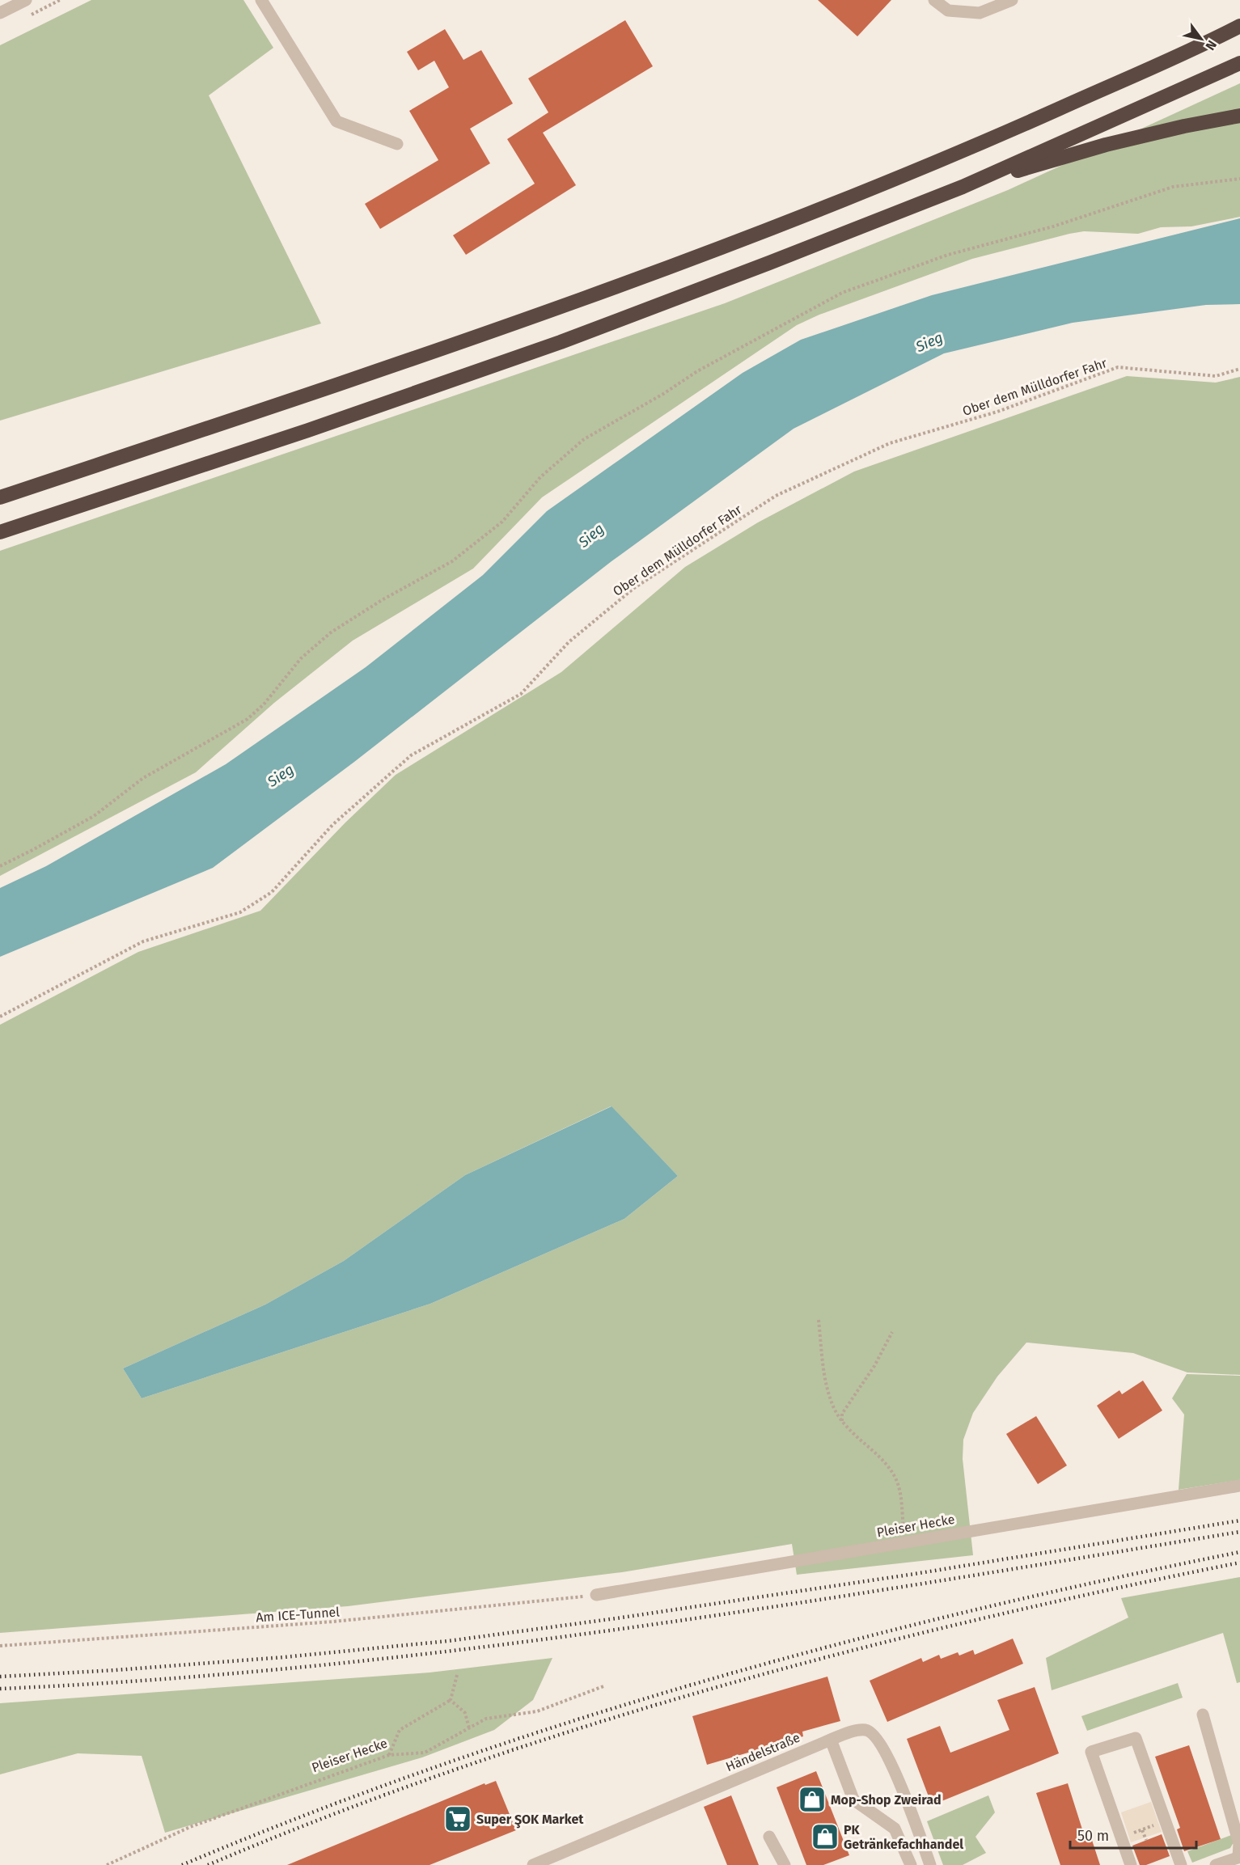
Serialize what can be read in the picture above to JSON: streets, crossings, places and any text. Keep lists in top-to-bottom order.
{
  "streets": {
    "street": ["Pleiser Hecke", "Händelstraße"],
    "path": ["Ober dem Mülldorfer Fahr", "Am ICE-Tunnel"]
  },
  "crossings": [
    ["Pleiser Hecke", "Am ICE-Tunnel"]
  ],
  "water": ["Sieg"],
  "places": {
    "shop": ["Mop-Shop Zweirad", "PK Getränkefachhandel"],
    "supermarket": ["Super ŞOK Market"]
  },
  "scale_bar": "50 m",
  "north": "bottom right"
}
